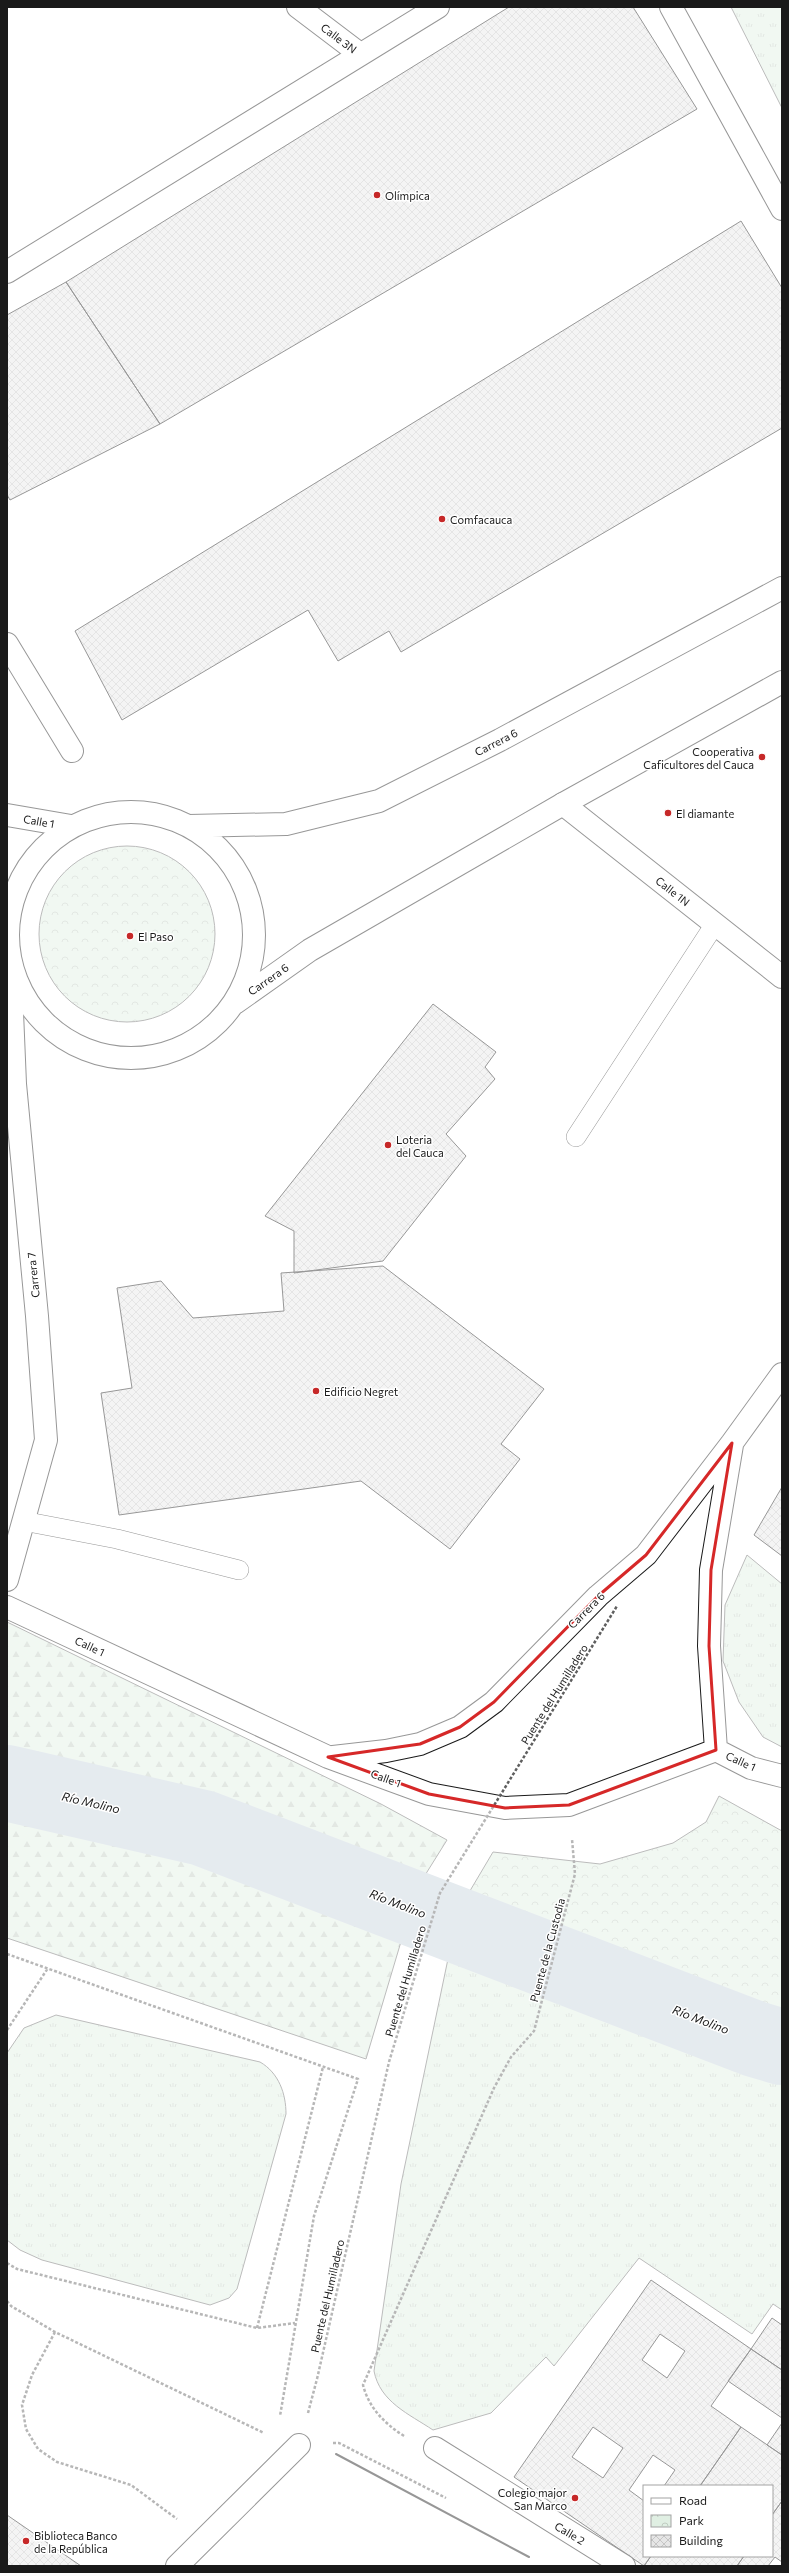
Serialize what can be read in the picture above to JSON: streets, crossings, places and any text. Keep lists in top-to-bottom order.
{
  "streets": {
    "street": [
      "Calle 3N",
      "Carrera 6",
      "Calle 1",
      "Calle 1N",
      "Carrera 7",
      "Calle 2"
    ],
    "path": ["Puente del Humilladero", "Puente de la Custodia"]
  },
  "crossings": [
    ["Carrera 6", "Calle 1"],
    ["Carrera 6", "Calle 1N"],
    ["Puente de la Custodia", "Calle 2"]
  ],
  "water": ["Río Molino"],
  "places": [
    "Olímpica",
    "Comfacauca",
    "Cooperativa Caficultores del Cauca",
    "El diamante",
    "El Paso",
    "Loteria del Cauca",
    "Edificio Negret",
    "Colegio major San Marco",
    "Biblioteca Banco de la República"
  ],
  "legend": ["Road", "Park", "Building"]
}
